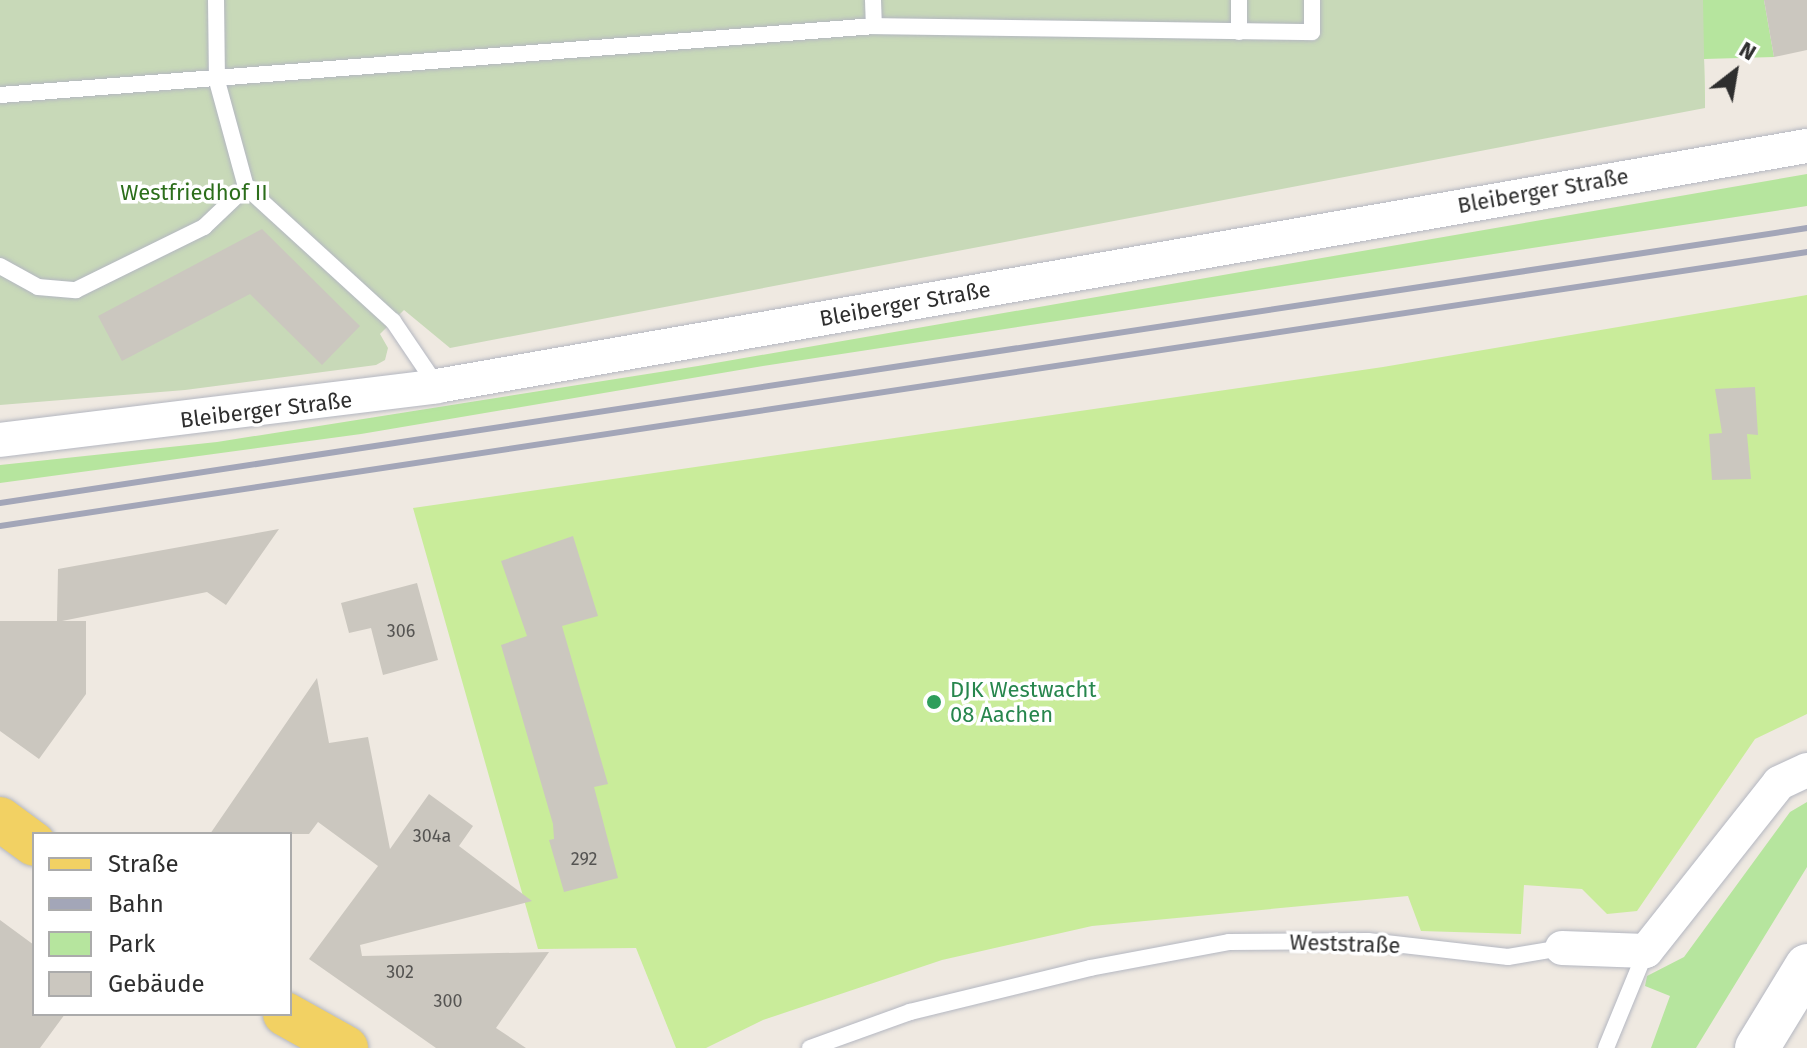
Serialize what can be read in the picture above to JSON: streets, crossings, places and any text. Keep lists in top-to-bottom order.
{
  "streets": {
    "street": ["Bleiberger Straße", "Weststraße"]
  },
  "parks": ["Westfriedhof II"],
  "places": ["DJK Westwacht 08 Aachen"],
  "house_numbers": [
    "306",
    "304a",
    "292",
    "302",
    "300"
  ],
  "legend": [
    "Straße",
    "Bahn",
    "Park",
    "Gebäude"
  ],
  "north": "top right"
}
